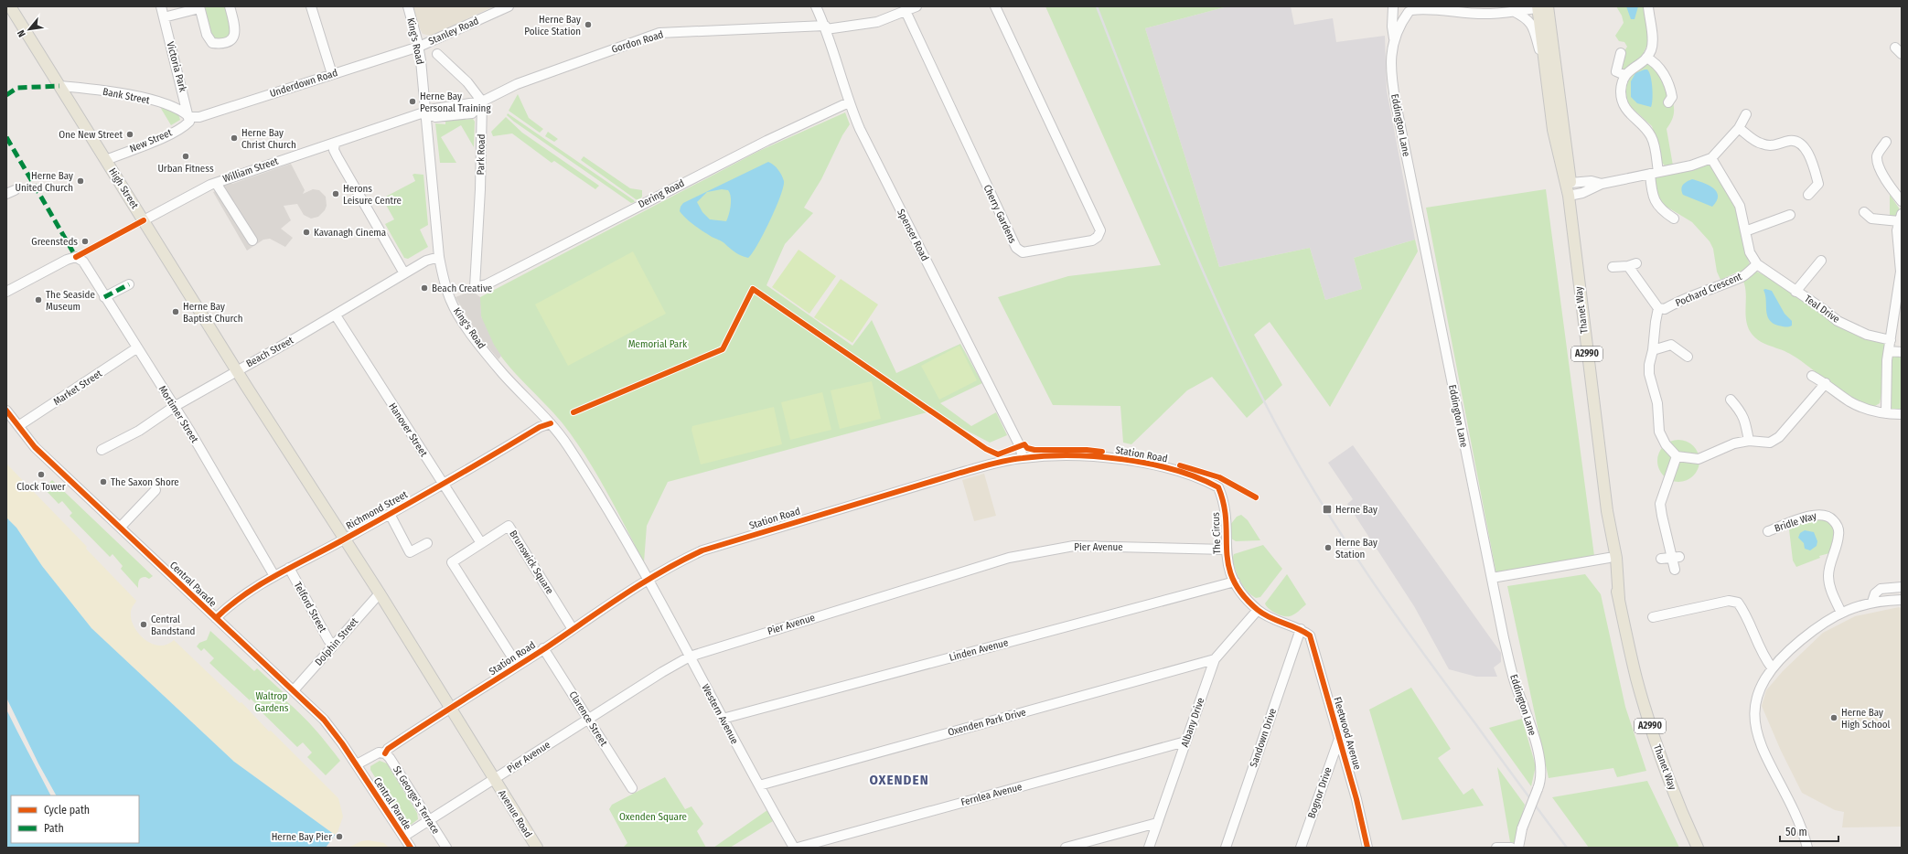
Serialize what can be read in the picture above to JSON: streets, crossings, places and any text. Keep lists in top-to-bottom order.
{
  "streets": {
    "main road": [
      "High Street",
      "Thanet Way",
      "A2990",
      "Avenue Road"
    ],
    "street": [
      "Stanley Road",
      "King's Road",
      "Gordon Road",
      "Victoria Park",
      "Underdown Road",
      "Bank Street",
      "Eddington Lane",
      "New Street",
      "Park Road",
      "William Street",
      "Dering Road",
      "Cherry Gardens",
      "Spenser Road",
      "Pochard Crescent",
      "Teal Drive",
      "Beach Street",
      "Market Street",
      "Mortimer Street",
      "Hanover Street",
      "Station Road",
      "Richmond Street",
      "Bridle Way",
      "The Circus",
      "Pier Avenue",
      "Brunswick Square",
      "Central Parade",
      "Telford Street",
      "Dolphin Street",
      "Linden Avenue",
      "Western Avenue",
      "Clarence Street",
      "Oxenden Park Drive",
      "Albany Drive",
      "Fleetwood Avenue",
      "Sandown Drive",
      "Bognor Drive",
      "Fernlea Avenue",
      "St George's Terrace"
    ]
  },
  "crossings": [
    ["Stanley Road", "King's Road"],
    ["Stanley Road", "Underdown Road"],
    ["King's Road", "Gordon Road"],
    ["King's Road", "Underdown Road"],
    ["King's Road", "William Street"],
    ["King's Road", "Beach Street"],
    ["King's Road", "Station Road"],
    ["King's Road", "Richmond Street"],
    ["King's Road", "Western Avenue"],
    ["Gordon Road", "Park Road"],
    ["Gordon Road", "William Street"],
    ["Gordon Road", "Spenser Road"],
    ["Victoria Park", "Underdown Road"],
    ["Victoria Park", "Bank Street"],
    ["Victoria Park", "New Street"],
    ["Underdown Road", "Bank Street"],
    ["Underdown Road", "New Street"],
    ["Bank Street", "New Street"],
    ["Bank Street", "High Street"],
    ["New Street", "High Street"],
    ["Park Road", "Dering Road"],
    ["William Street", "High Street"],
    ["High Street", "Beach Street"],
    ["High Street", "Richmond Street"],
    ["High Street", "Dolphin Street"],
    ["High Street", "Avenue Road"],
    ["Dering Road", "Spenser Road"],
    ["Spenser Road", "Station Road"],
    ["Pochard Crescent", "Teal Drive"],
    ["Beach Street", "Mortimer Street"],
    ["Beach Street", "Hanover Street"],
    ["Market Street", "Mortimer Street"],
    ["Market Street", "Central Parade"],
    ["Mortimer Street", "Richmond Street"],
    ["Hanover Street", "Richmond Street"],
    ["Hanover Street", "Brunswick Square"],
    ["Station Road", "The Circus"],
    ["Station Road", "Brunswick Square"],
    ["Station Road", "Western Avenue"],
    ["Station Road", "Clarence Street"],
    ["Station Road", "St George's Terrace"],
    ["Station Road", "Avenue Road"],
    ["Richmond Street", "Central Parade"],
    ["Richmond Street", "Telford Street"],
    ["The Circus", "Pier Avenue"],
    ["The Circus", "Linden Avenue"],
    ["The Circus", "Albany Drive"],
    ["The Circus", "Fleetwood Avenue"],
    ["The Circus", "Sandown Drive"],
    ["Pier Avenue", "Central Parade"],
    ["Pier Avenue", "Western Avenue"],
    ["Pier Avenue", "Clarence Street"],
    ["Pier Avenue", "St George's Terrace"],
    ["Pier Avenue", "Avenue Road"],
    ["Central Parade", "Dolphin Street"],
    ["Telford Street", "Dolphin Street"],
    ["Dolphin Street", "Avenue Road"],
    ["Linden Avenue", "Western Avenue"],
    ["Western Avenue", "Oxenden Park Drive"],
    ["Oxenden Park Drive", "Albany Drive"],
    ["Albany Drive", "Fernlea Avenue"],
    ["Fleetwood Avenue", "Sandown Drive"],
    ["Fleetwood Avenue", "Bognor Drive"]
  ],
  "districts": ["OXENDEN"],
  "parks": ["Memorial Park", "Waltrop Gardens", "Oxenden Square"],
  "places": {
    "other": [
      "Herne Bay Police Station",
      "Herne Bay Personal Training",
      "One New Street",
      "Herne Bay Christ Church",
      "Urban Fitness",
      "Herne Bay United Church",
      "Herons Leisure Centre",
      "Kavanagh Cinema",
      "Greensteds",
      "Beach Creative",
      "The Seaside Museum",
      "Herne Bay Baptist Church",
      "Clock Tower",
      "The Saxon Shore",
      "Herne Bay Station",
      "Central Bandstand",
      "Herne Bay High School",
      "Herne Bay Pier"
    ],
    "transit": ["Herne Bay"]
  },
  "legend": ["Cycle path", "Path"],
  "scale_bar": "50 m",
  "north": "bottom left"
}
